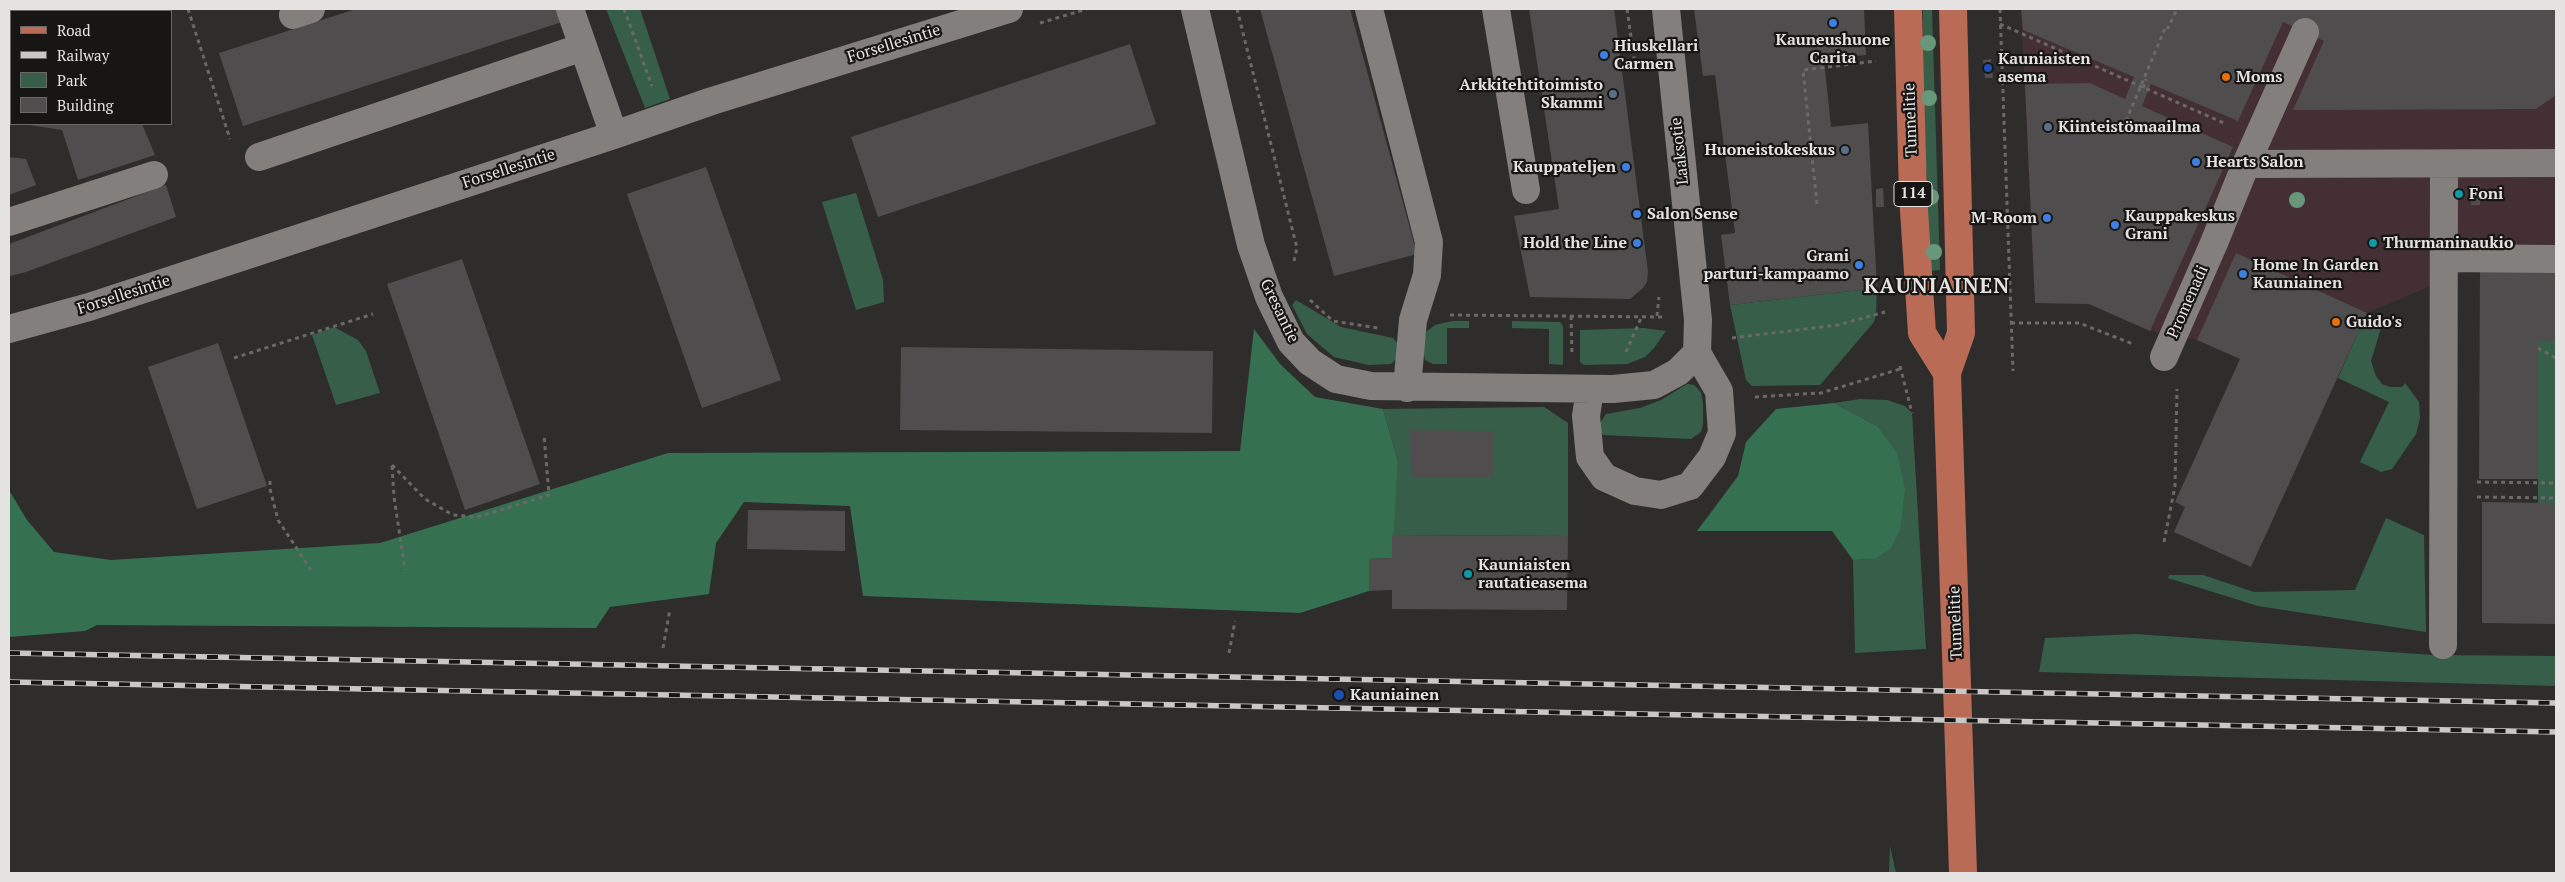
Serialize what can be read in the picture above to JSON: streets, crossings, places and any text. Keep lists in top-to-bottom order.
{
  "streets": {
    "main road": ["Tunnelitie", "114"],
    "street": [
      "Forsellesintie",
      "Laaksotie",
      "Promenadi",
      "Gresantie"
    ]
  },
  "crossings": [
    ["Laaksotie", "Gresantie"]
  ],
  "districts": ["KAUNIAINEN"],
  "places": [
    "Kauneushuone Carita",
    "Hiuskellari Carmen",
    "Kauniaisten asema",
    "Moms",
    "Arkkitehtitoimisto Skammi",
    "Kiinteistömaailma",
    "Huoneistokeskus",
    "Hearts Salon",
    "Kauppateljen",
    "Foni",
    "Salon Sense",
    "M-Room",
    "Kauppakeskus Grani",
    "Hold the Line",
    "Thurmaninaukio",
    "Grani parturi-kampaamo",
    "Home In Garden Kauniainen",
    "Guido's",
    "Kauniaisten rautatieasema",
    "Kauniainen"
  ],
  "legend": [
    "Road",
    "Railway",
    "Park",
    "Building"
  ]
}
